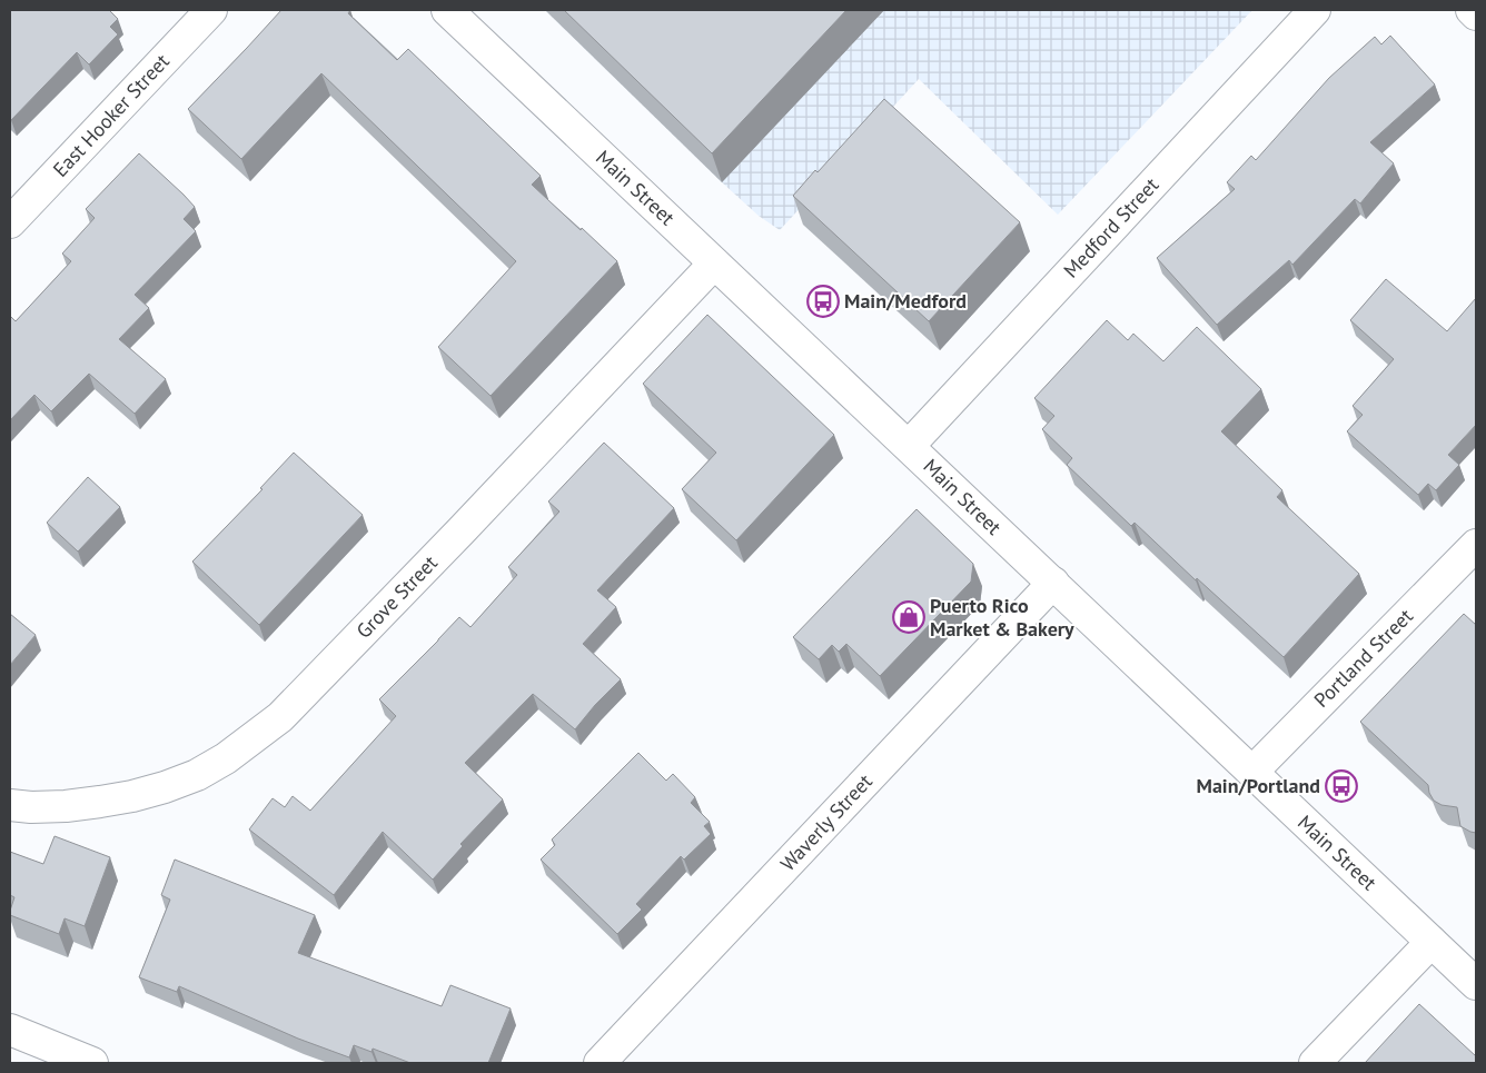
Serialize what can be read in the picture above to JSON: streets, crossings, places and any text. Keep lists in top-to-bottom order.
{
  "streets": {
    "street": [
      "East Hooker Street",
      "Main Street",
      "Medford Street",
      "Grove Street",
      "Portland Street",
      "Waverly Street"
    ]
  },
  "crossings": [
    ["Main Street", "Medford Street"],
    ["Main Street", "Grove Street"],
    ["Main Street", "Portland Street"],
    ["Main Street", "Waverly Street"]
  ],
  "places": {
    "bus stop": ["Main/Medford", "Main/Portland"],
    "shop": ["Puerto Rico Market & Bakery"]
  }
}
